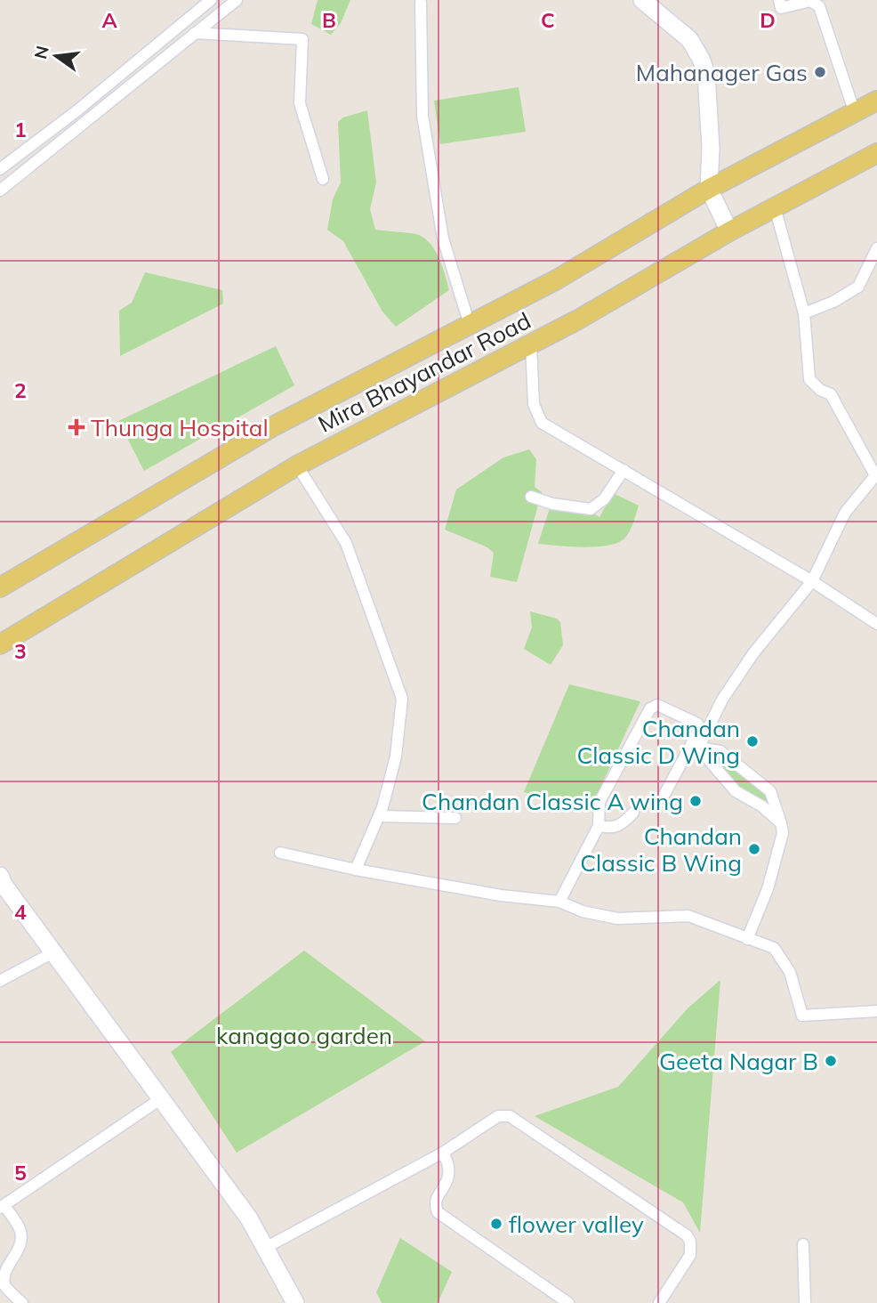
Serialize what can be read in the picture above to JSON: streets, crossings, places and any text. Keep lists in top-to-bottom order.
{
  "streets": {
    "main road": ["Mira Bhayandar Road"]
  },
  "parks": ["kanagao garden"],
  "places": {
    "other": [
      "Mahanager Gas",
      "Chandan Classic D Wing",
      "Chandan Classic A wing",
      "Chandan Classic B Wing",
      "Geeta Nagar B",
      "flower valley"
    ],
    "health": ["Thunga Hospital"]
  },
  "north": "left",
  "grid": {
    "columns": [
      "A",
      "B",
      "C",
      "D"
    ],
    "rows": [
      "1",
      "2",
      "3",
      "4",
      "5"
    ]
  }
}
